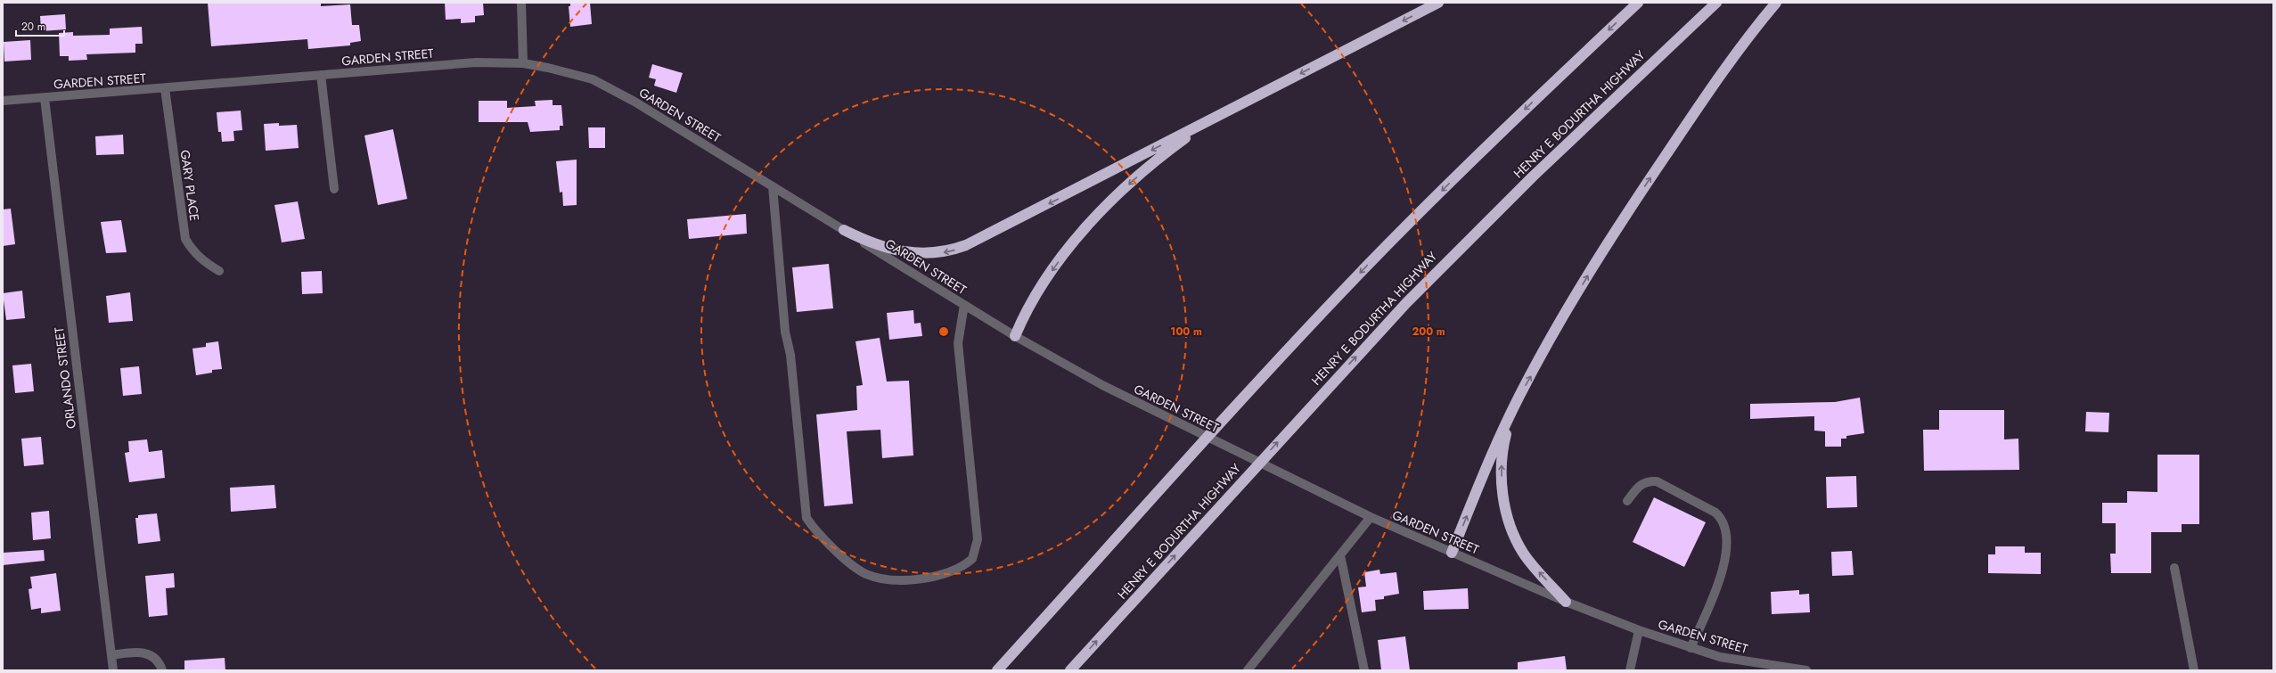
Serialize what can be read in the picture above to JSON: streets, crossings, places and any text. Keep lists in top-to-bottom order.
{
  "streets": {
    "highway": ["HENRY E BODURTHA HIGHWAY"],
    "street": ["GARDEN STREET", "GARY PLACE", "ORLANDO STREET"]
  },
  "crossings": [
    ["GARDEN STREET", "GARY PLACE"],
    ["GARDEN STREET", "ORLANDO STREET"]
  ],
  "scale_bar": "20 m",
  "rings": ["100 m", "200 m"]
}
